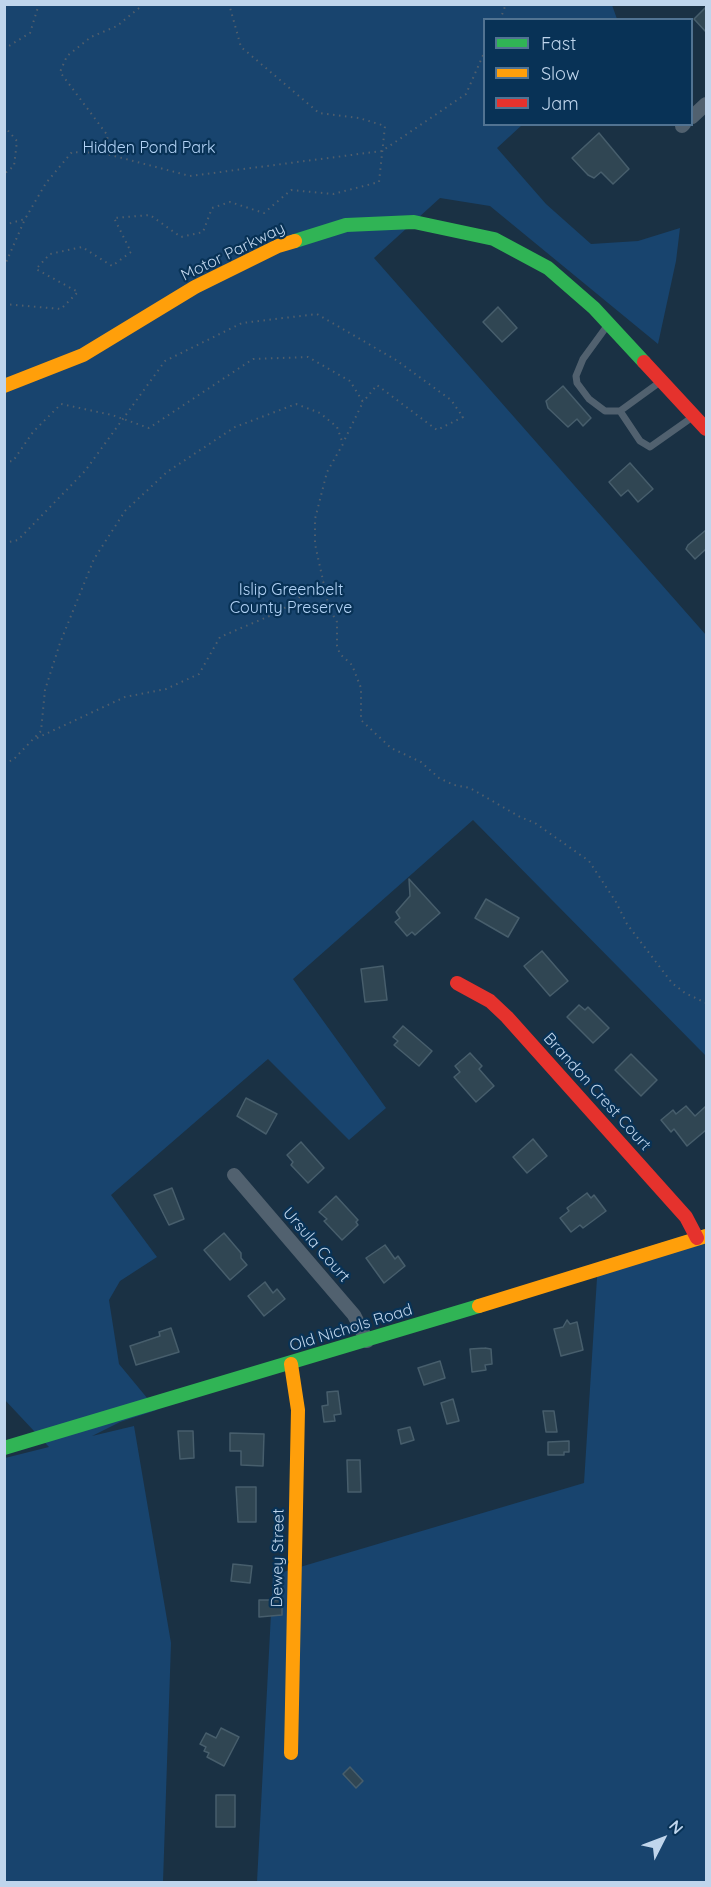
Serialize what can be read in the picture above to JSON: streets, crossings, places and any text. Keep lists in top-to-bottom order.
{
  "streets": {
    "street": [
      "Motor Parkway",
      "Brandon Crest Court",
      "Ursula Court",
      "Old Nichols Road",
      "Dewey Street"
    ]
  },
  "crossings": [
    ["Brandon Crest Court", "Old Nichols Road"],
    ["Ursula Court", "Old Nichols Road"],
    ["Old Nichols Road", "Dewey Street"]
  ],
  "parks": ["Hidden Pond Park", "Islip Greenbelt County Preserve"],
  "legend": ["Fast", "Slow", "Jam"],
  "north": "top right"
}
